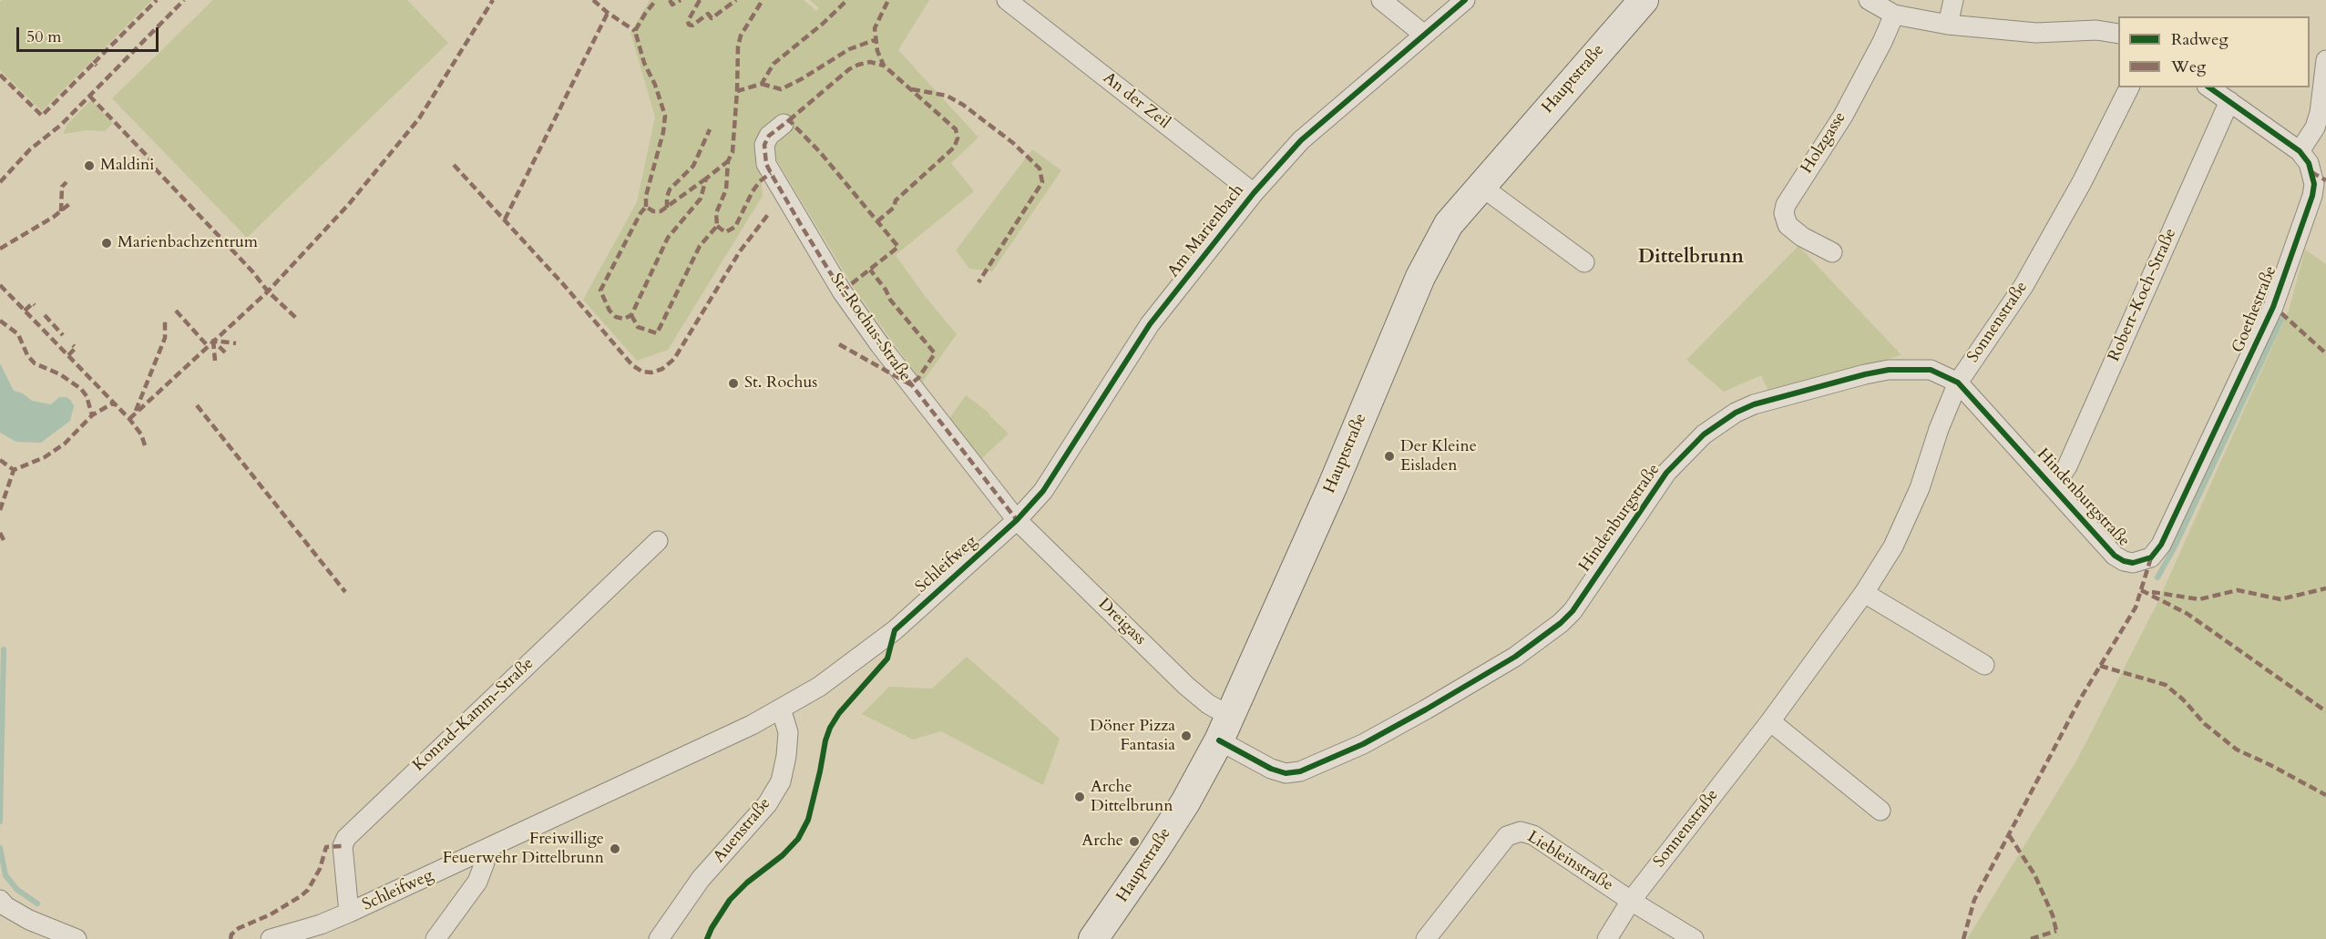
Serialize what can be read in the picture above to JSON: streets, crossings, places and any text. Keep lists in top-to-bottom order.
{
  "streets": {
    "street": [
      "Hauptstraße",
      "An der Zeil",
      "Holzgasse",
      "Am Marienbach",
      "Robert-Koch-Straße",
      "Goethestraße",
      "Sonnenstraße",
      "St.-Rochus-Straße",
      "Hindenburgstraße",
      "Schleifweg",
      "Dreigass",
      "Konrad-Kamm-Straße",
      "Auenstraße",
      "Liebleinstraße"
    ]
  },
  "crossings": [
    ["Hauptstraße", "Hindenburgstraße"],
    ["Hauptstraße", "Dreigass"],
    ["An der Zeil", "Am Marienbach"],
    ["Am Marienbach", "St.-Rochus-Straße"],
    ["Am Marienbach", "Schleifweg"],
    ["Am Marienbach", "Dreigass"],
    ["Robert-Koch-Straße", "Goethestraße"],
    ["Robert-Koch-Straße", "Hindenburgstraße"],
    ["Goethestraße", "Hindenburgstraße"],
    ["Sonnenstraße", "Hindenburgstraße"],
    ["Sonnenstraße", "Liebleinstraße"],
    ["St.-Rochus-Straße", "Schleifweg"],
    ["St.-Rochus-Straße", "Dreigass"],
    ["Hindenburgstraße", "Dreigass"],
    ["Schleifweg", "Dreigass"],
    ["Schleifweg", "Konrad-Kamm-Straße"],
    ["Schleifweg", "Auenstraße"]
  ],
  "districts": ["Dittelbrunn"],
  "places": [
    "Maldini",
    "Marienbachzentrum",
    "St. Rochus",
    "Der Kleine Eisladen",
    "Döner Pizza Fantasia",
    "Arche Dittelbrunn",
    "Arche",
    "Freiwillige Feuerwehr Dittelbrunn"
  ],
  "legend": ["Radweg", "Weg"],
  "scale_bar": "50 m"
}
